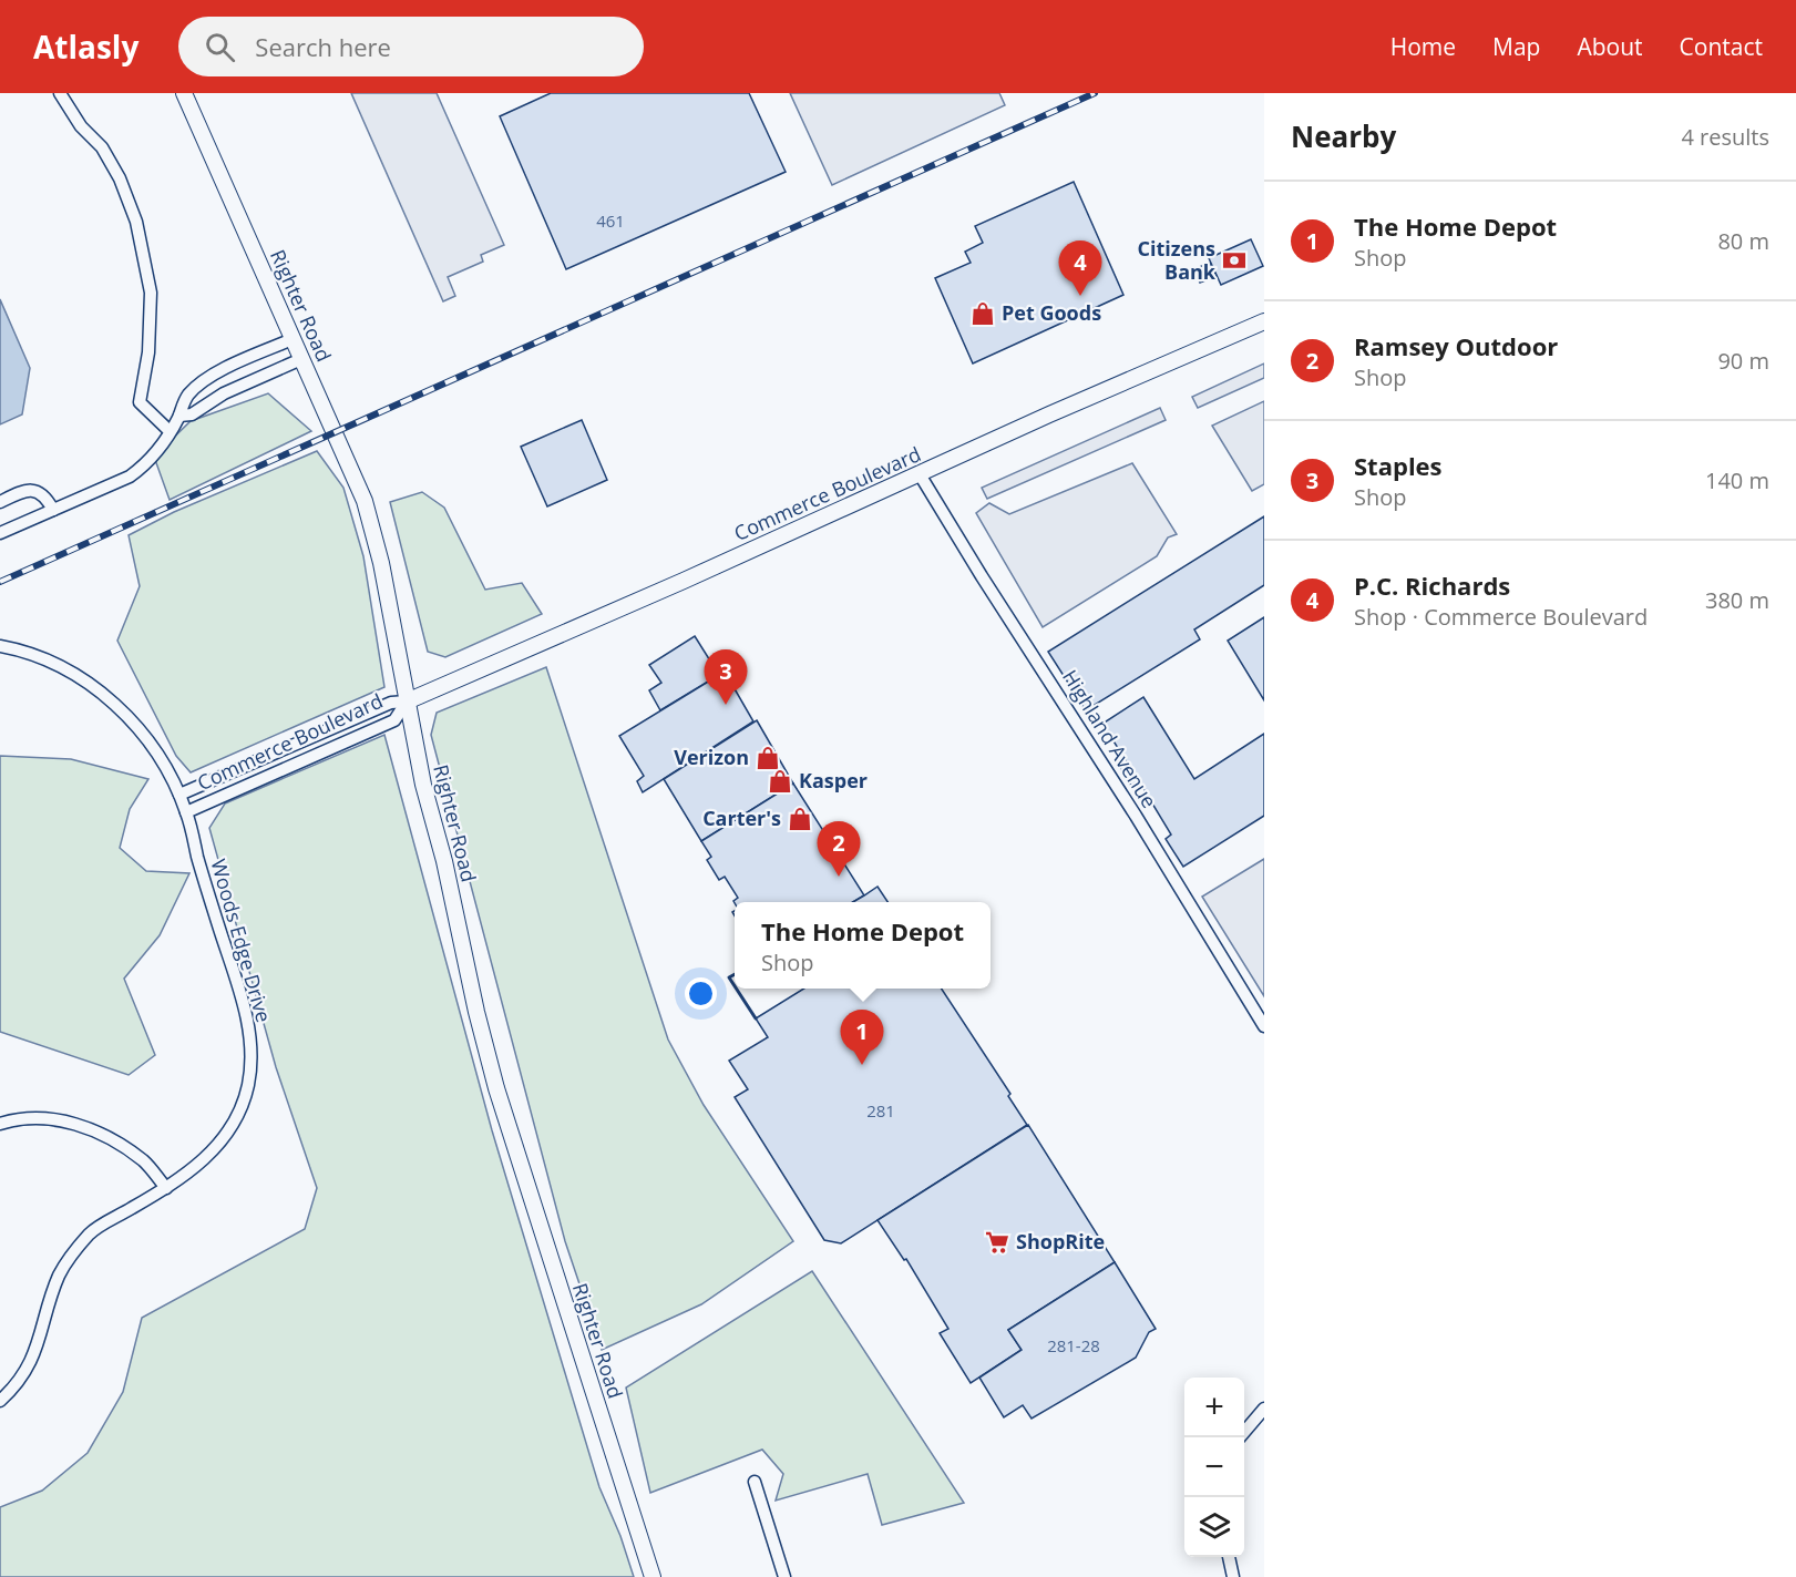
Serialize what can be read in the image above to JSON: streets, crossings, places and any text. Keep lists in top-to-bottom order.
{
  "streets": {
    "street": [
      "Righter Road",
      "Commerce Boulevard",
      "Highland Avenue",
      "Woods Edge Drive"
    ]
  },
  "crossings": [
    ["Righter Road", "Commerce Boulevard"],
    ["Commerce Boulevard", "Highland Avenue"],
    ["Commerce Boulevard", "Woods Edge Drive"]
  ],
  "places": {
    "bank": ["Citizens Bank"],
    "shop": [
      "Pet Goods",
      "Verizon",
      "Kasper",
      "Carter's"
    ],
    "supermarket": ["ShopRite"]
  },
  "house_numbers": ["461", "281", "281-28"],
  "page": {
    "header": "Atlasly",
    "search": "Search here",
    "nav": [
      "Home",
      "Map",
      "About",
      "Contact"
    ],
    "heading": ["Nearby", "4 results"],
    "list": [
      {
        "mark": "1",
        "name": "The Home Depot",
        "note": "Shop",
        "value": "80 m"
      },
      {
        "mark": "2",
        "name": "Ramsey Outdoor",
        "note": "Shop",
        "value": "90 m"
      },
      {
        "mark": "3",
        "name": "Staples",
        "note": "Shop",
        "value": "140 m"
      },
      {
        "mark": "4",
        "name": "P.C. Richards",
        "note": "Shop · Commerce Boulevard",
        "value": "380 m"
      }
    ],
    "pins": [
      "4",
      "3",
      "2",
      "1"
    ],
    "popup": ["The Home Depot", "Shop"],
    "map_buttons": ["+", "−"]
  }
}
